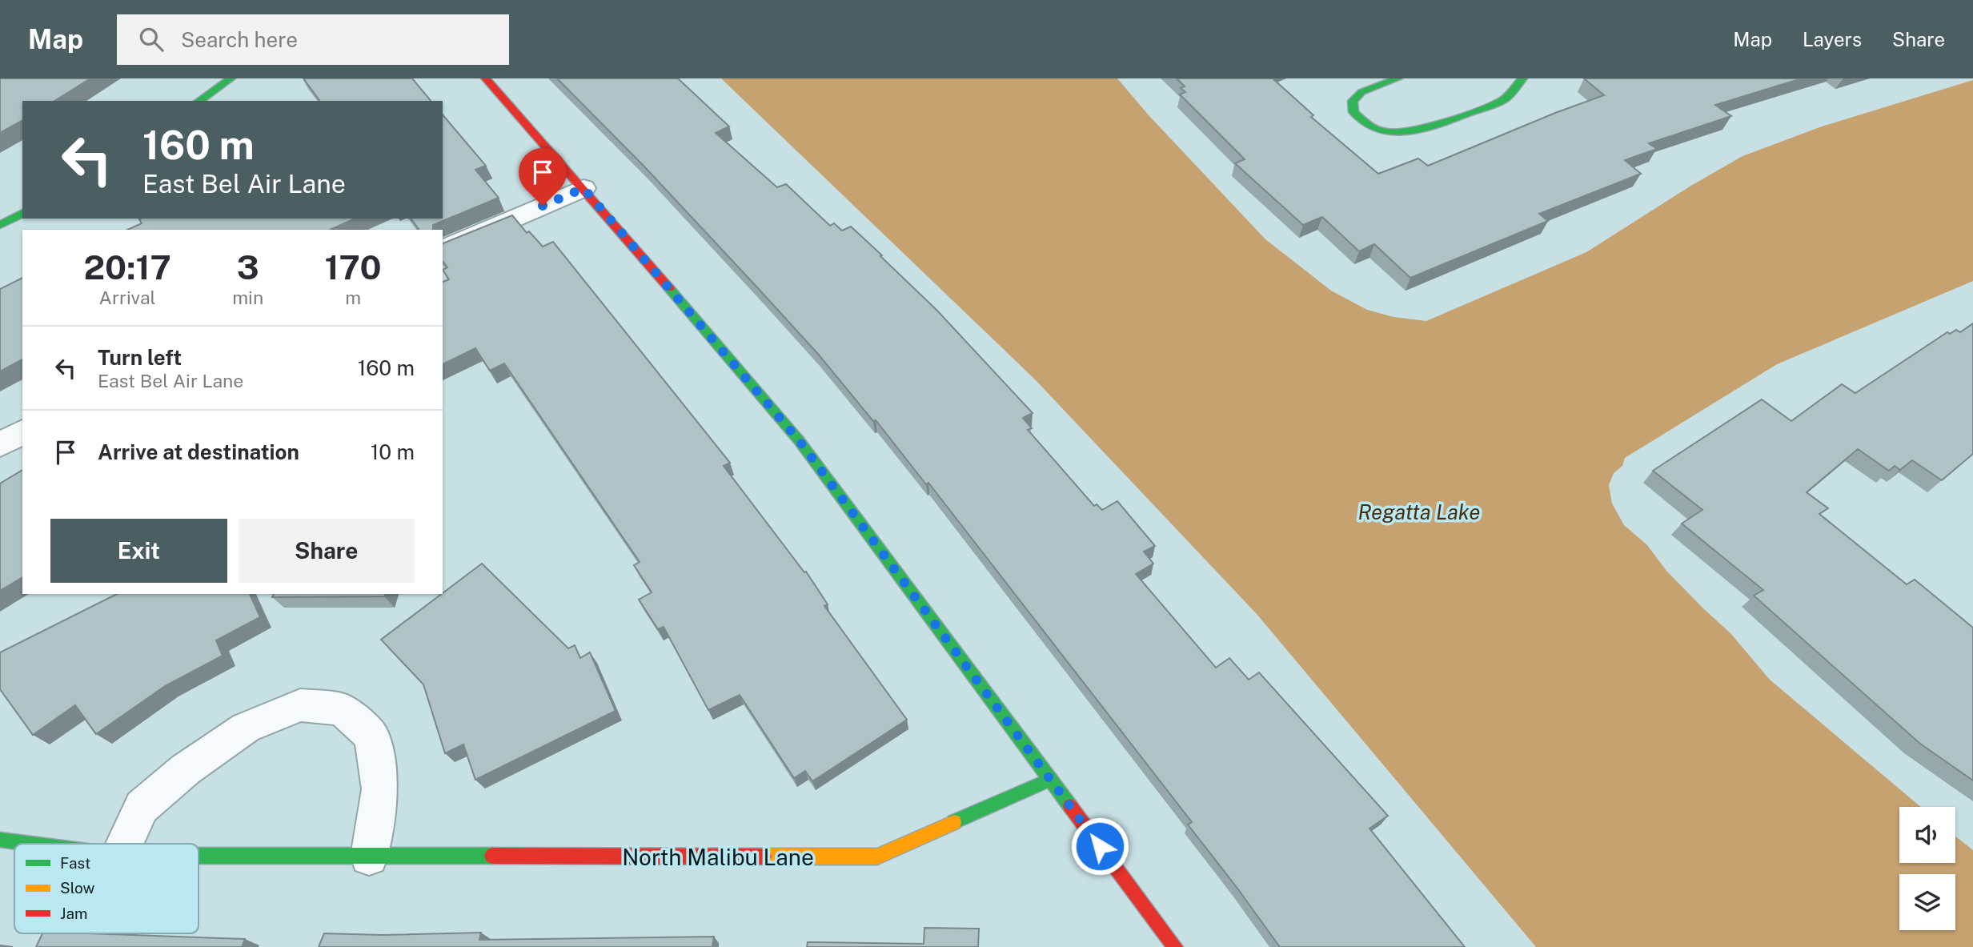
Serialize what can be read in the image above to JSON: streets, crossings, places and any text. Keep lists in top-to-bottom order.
{
  "streets": {
    "street": ["North Malibu Lane"]
  },
  "water": ["Regatta Lake"],
  "legend": ["Fast", "Slow", "Jam"],
  "page": {
    "header": "Map",
    "search": "Search here",
    "nav": ["Map", "Layers", "Share"],
    "turn": ["160 m", "East Bel Air Lane"],
    "eta": [
      "20:17",
      "Arrival",
      "3",
      "min",
      "170",
      "m"
    ],
    "list": [
      {
        "name": "Turn left",
        "note": "East Bel Air Lane",
        "value": "160 m"
      },
      {
        "name": "Arrive at destination",
        "value": "10 m"
      }
    ],
    "buttons": ["Exit", "Share"]
  }
}
